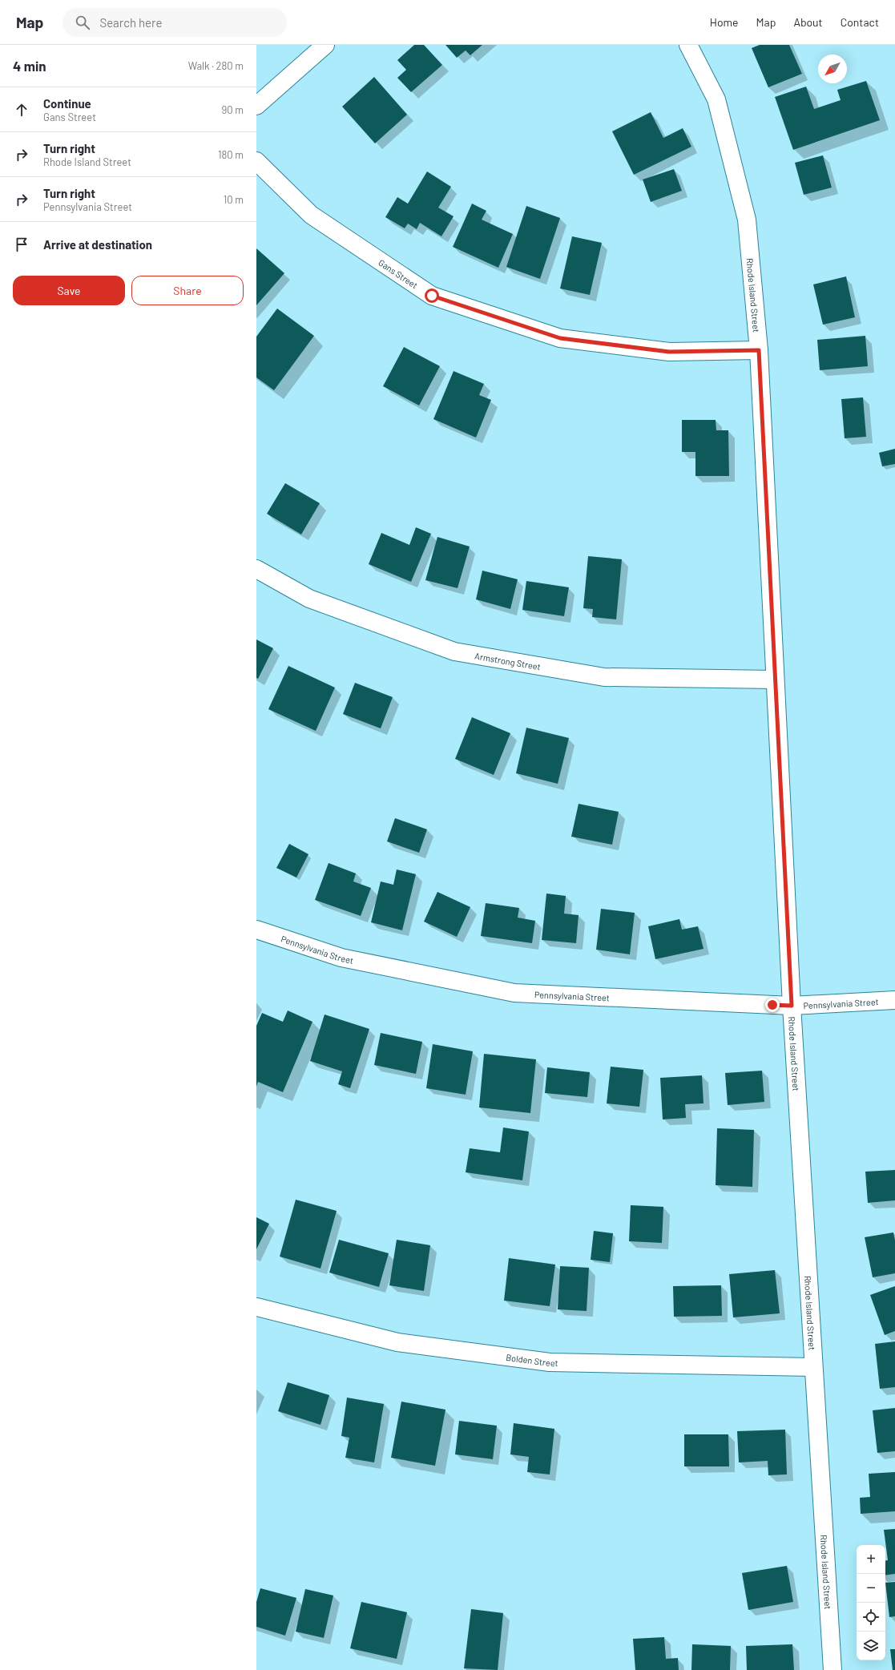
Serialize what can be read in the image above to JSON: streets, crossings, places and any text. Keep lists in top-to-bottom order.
{
  "streets": {
    "street": [
      "Gans Street",
      "Rhode Island Street",
      "Armstrong Street",
      "Pennsylvania Street",
      "Bolden Street"
    ]
  },
  "crossings": [
    ["Gans Street", "Rhode Island Street"],
    ["Rhode Island Street", "Armstrong Street"],
    ["Rhode Island Street", "Pennsylvania Street"],
    ["Rhode Island Street", "Bolden Street"]
  ],
  "north": "bottom left",
  "page": {
    "header": "Map",
    "search": "Search here",
    "nav": [
      "Home",
      "Map",
      "About",
      "Contact"
    ],
    "heading": ["4 min", "Walk · 280 m"],
    "list": [
      ["Continue", "Gans Street", "90 m"],
      ["Turn right", "Rhode Island Street", "180 m"],
      ["Turn right", "Pennsylvania Street", "10 m"],
      "Arrive at destination"
    ],
    "buttons": ["Save", "Share"],
    "map_buttons": ["+", "−"]
  }
}
